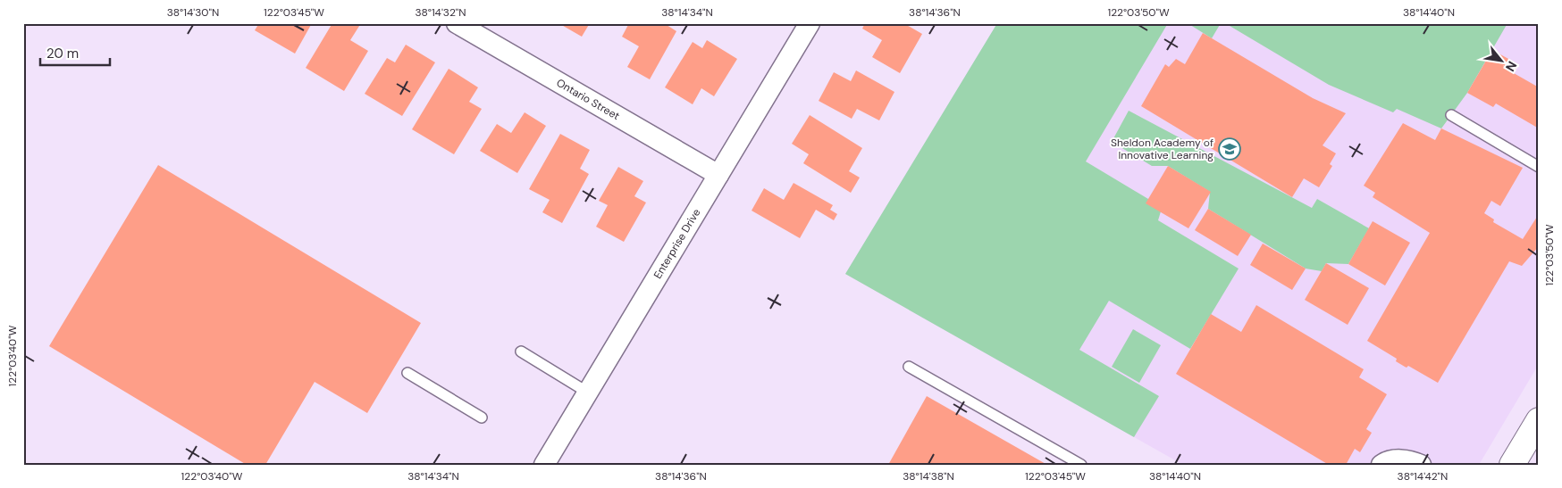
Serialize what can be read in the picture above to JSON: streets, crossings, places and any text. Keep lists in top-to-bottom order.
{
  "streets": {
    "street": ["Ontario Street", "Enterprise Drive"]
  },
  "crossings": [
    ["Ontario Street", "Enterprise Drive"]
  ],
  "places": {
    "school or university": ["Sheldon Academy of Innovative Learning"]
  },
  "scale_bar": "20 m",
  "north": "bottom right",
  "coordinates": [
    "38°14'30\"N",
    "122°03'45\"W",
    "38°14'32\"N",
    "38°14'34\"N",
    "38°14'36\"N",
    "122°03'50\"W",
    "38°14'40\"N",
    "122°03'40\"W",
    "38°14'38\"N",
    "38°14'42\"N"
  ]
}
